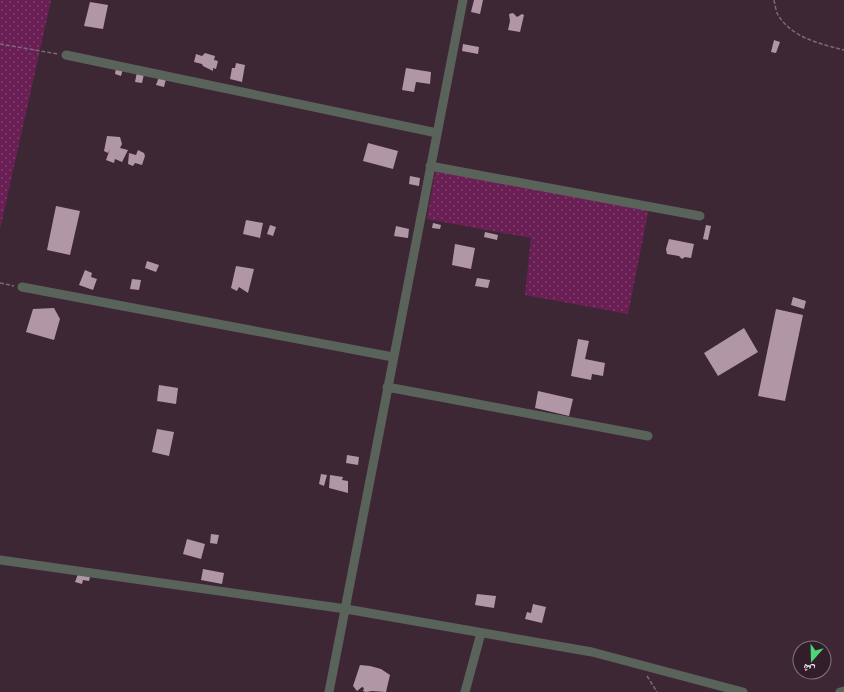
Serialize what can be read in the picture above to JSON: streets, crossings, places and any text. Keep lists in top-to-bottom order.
{
  "north": "bottom"
}
